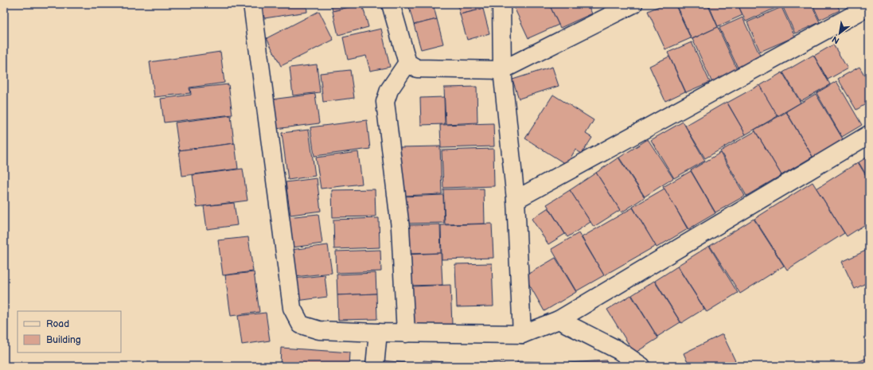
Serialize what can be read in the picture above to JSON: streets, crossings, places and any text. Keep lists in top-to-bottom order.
{
  "legend": ["Road", "Building"],
  "north": "bottom left"
}
